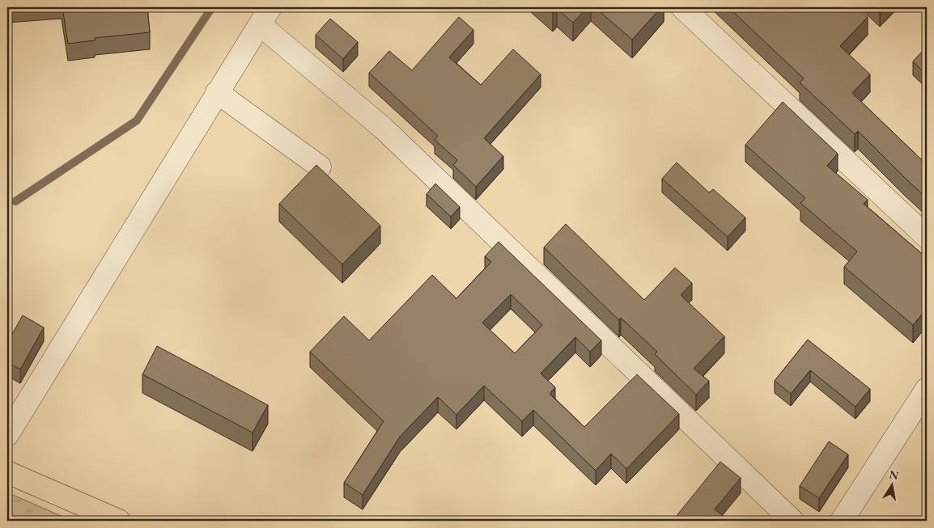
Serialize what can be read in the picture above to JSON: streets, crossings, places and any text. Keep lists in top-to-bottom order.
{
  "north": "top"
}
